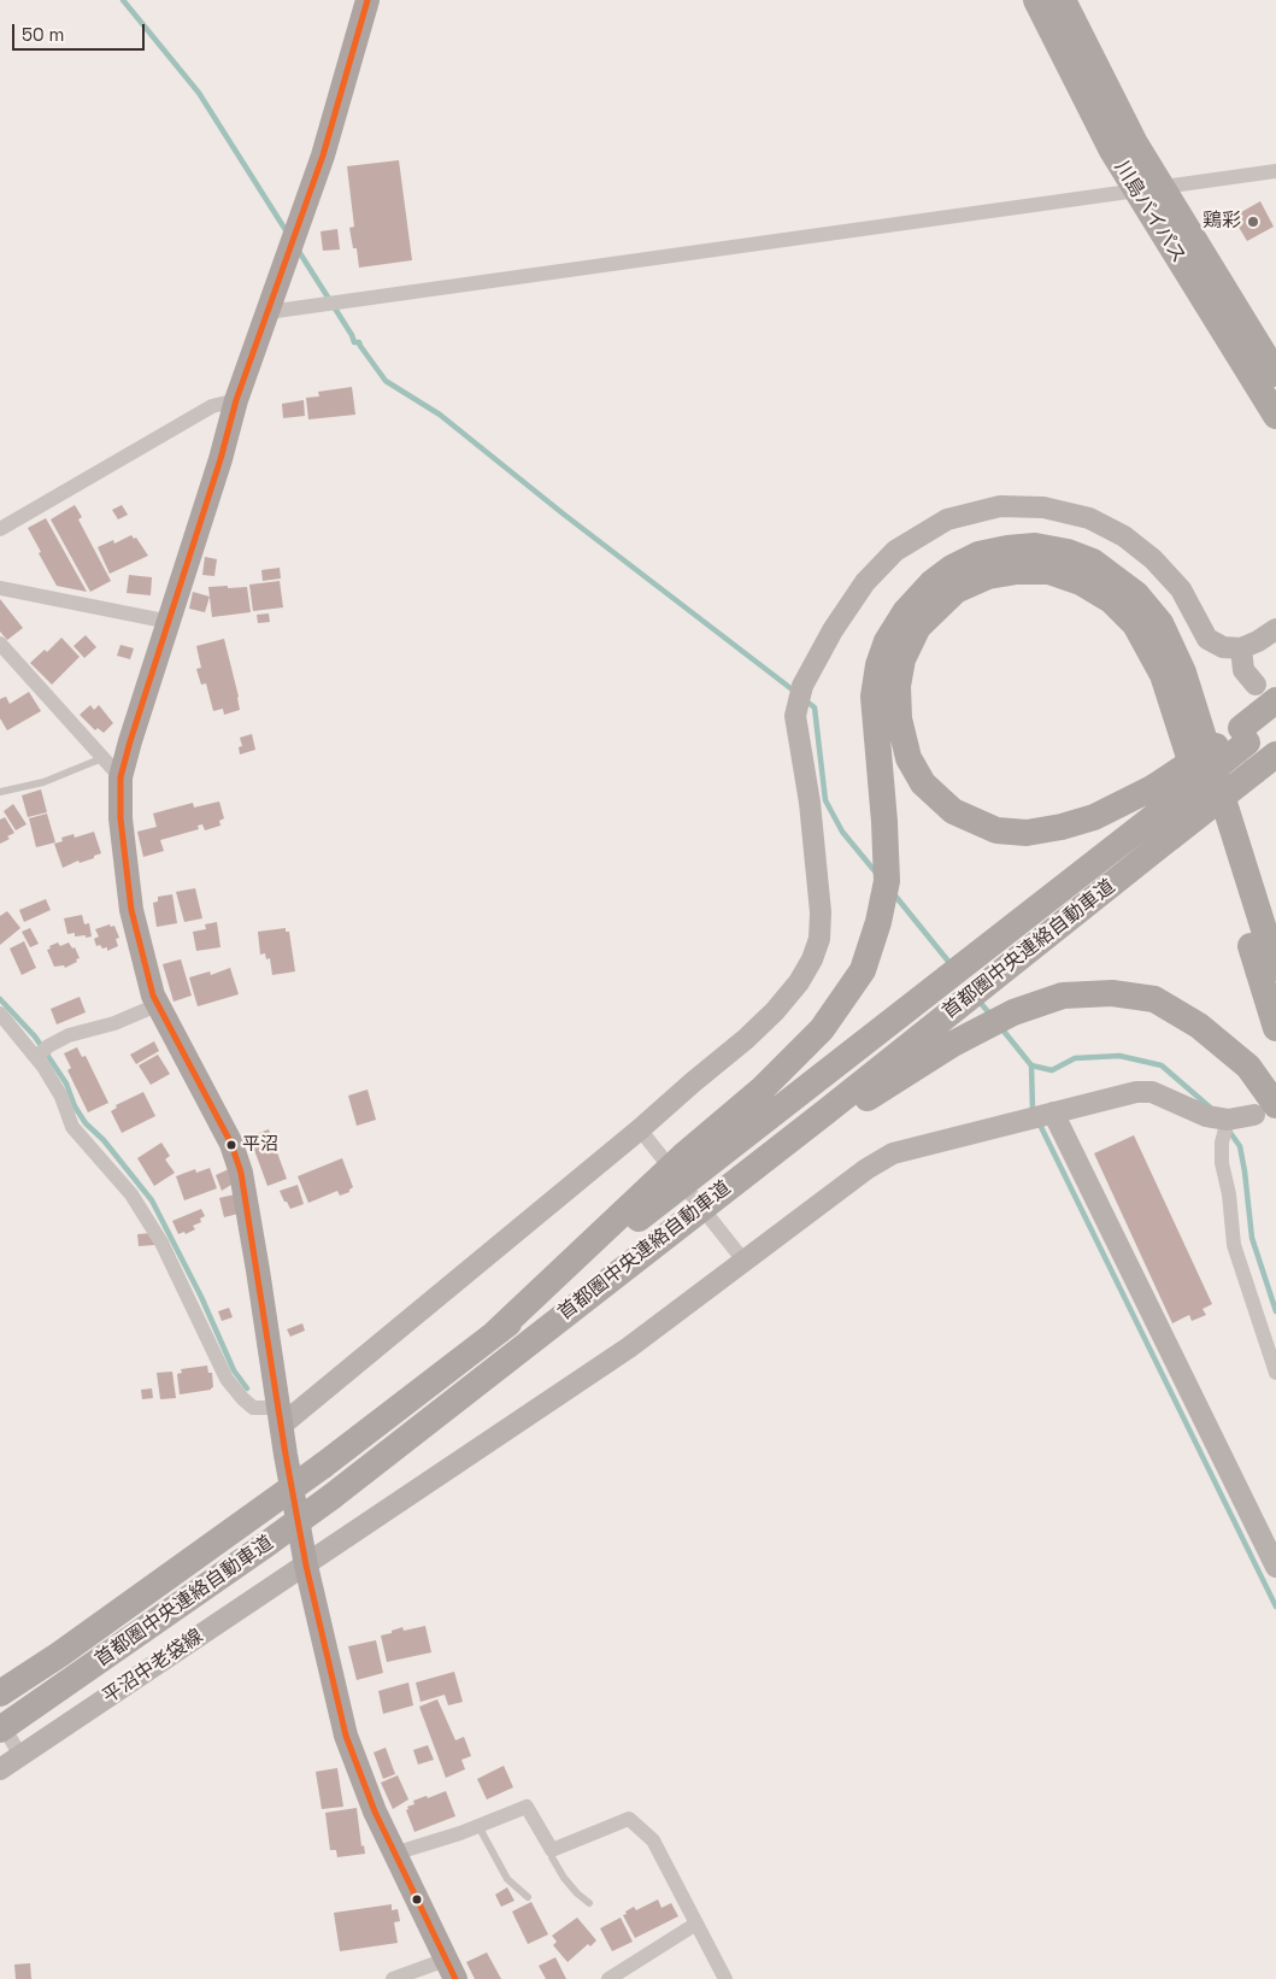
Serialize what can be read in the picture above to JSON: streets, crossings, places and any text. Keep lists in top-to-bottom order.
{
  "streets": {
    "highway": ["川島バイパス", "首都圏中央連絡自動車道"],
    "street": ["平沼中老袋線"]
  },
  "places": ["鶏彩", "平沼"],
  "scale_bar": "50 m"
}
